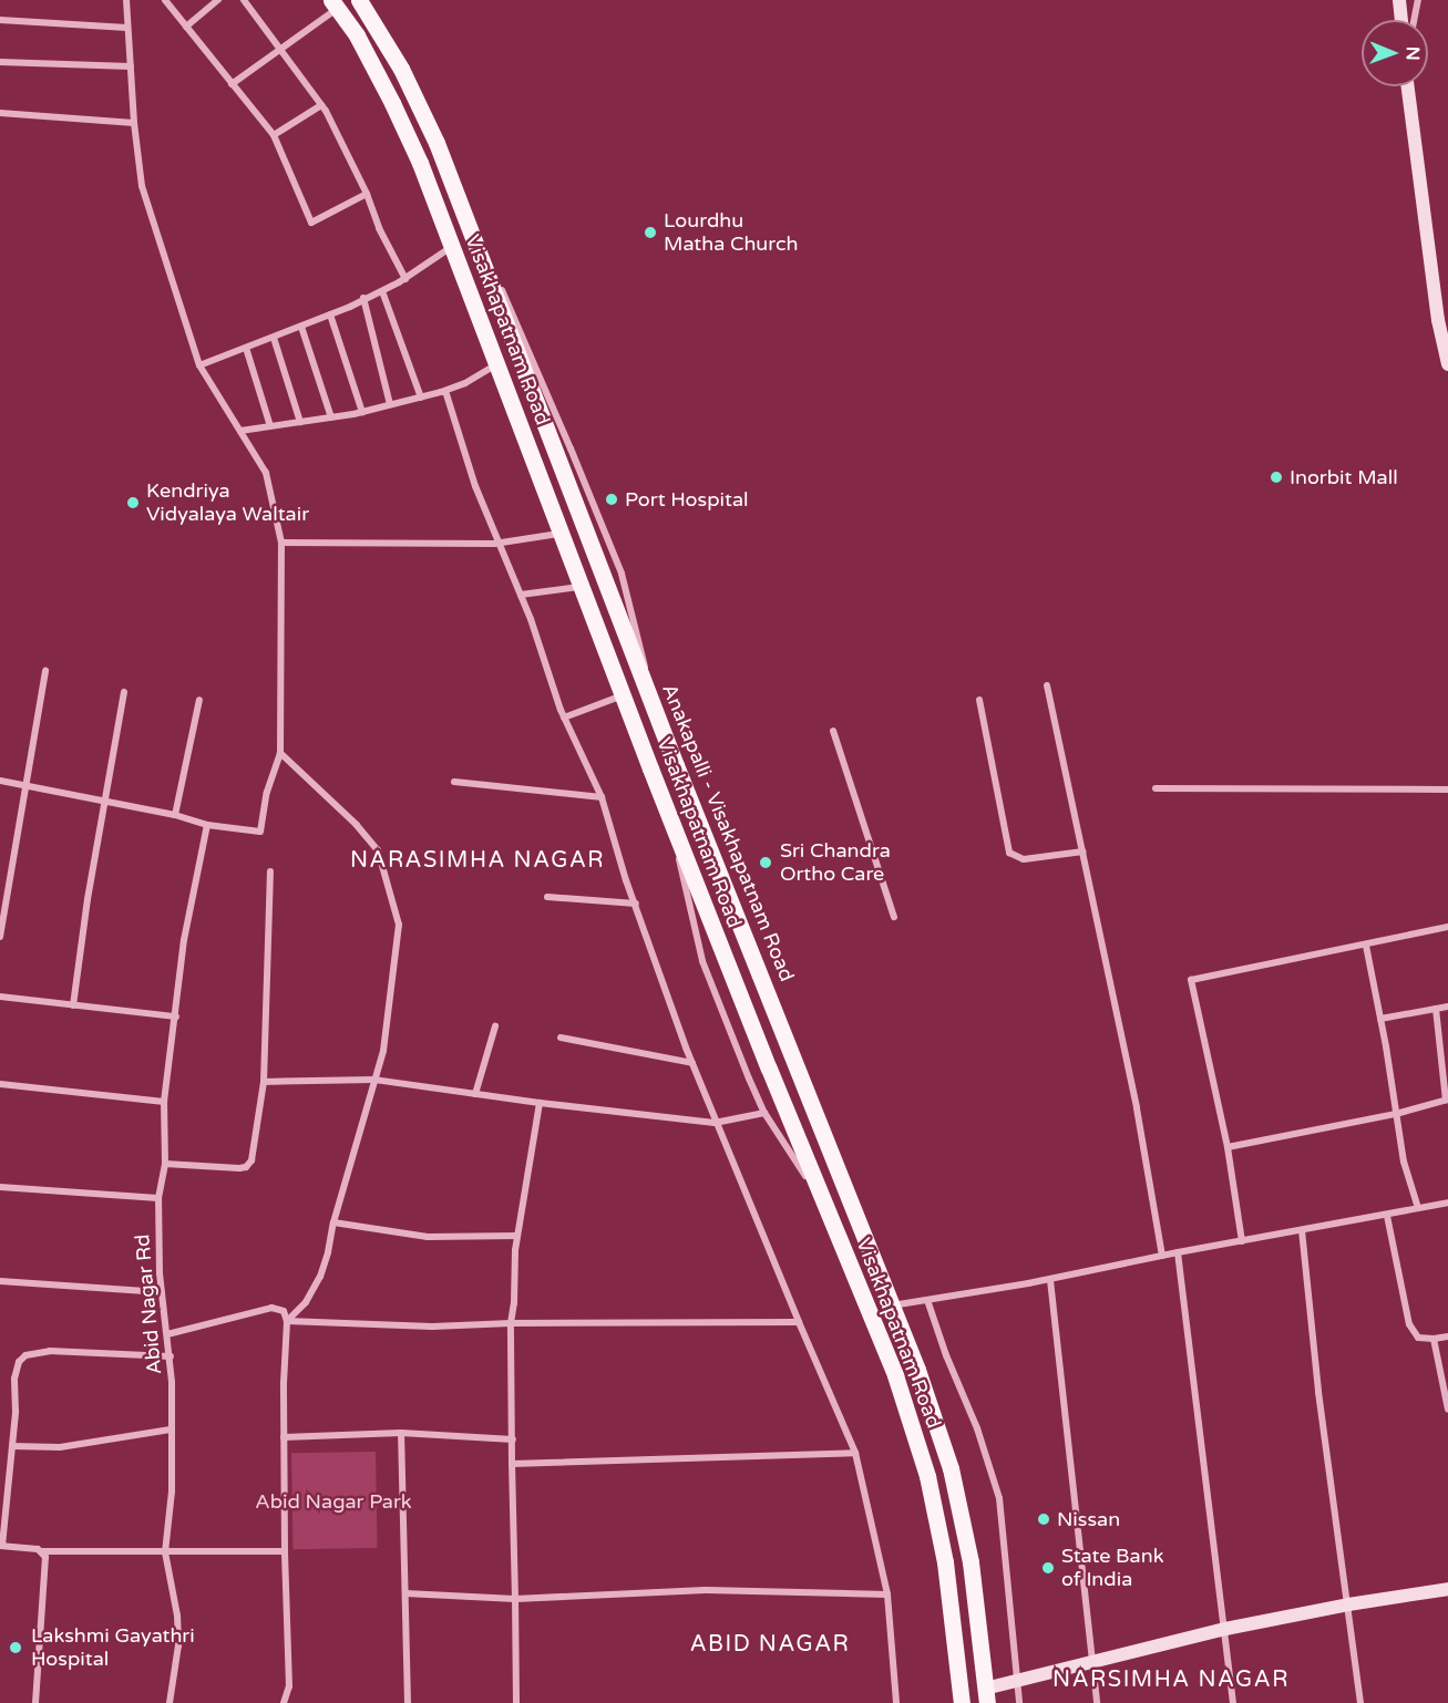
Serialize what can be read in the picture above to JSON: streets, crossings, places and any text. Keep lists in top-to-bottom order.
{
  "streets": {
    "main road": ["Visakhapatnam Road", "Anakapalli - Visakhapatnam Road"],
    "street": ["Abid Nagar Rd"]
  },
  "districts": ["NARASIMHA NAGAR", "ABID NAGAR", "NARSIMHA NAGAR"],
  "parks": ["Abid Nagar Park"],
  "places": [
    "Lourdhu Matha Church",
    "Inorbit Mall",
    "Port Hospital",
    "Kendriya Vidyalaya Waltair",
    "Sri Chandra Ortho Care",
    "Nissan",
    "State Bank of India",
    "Lakshmi Gayathri Hospital"
  ],
  "north": "right"
}
